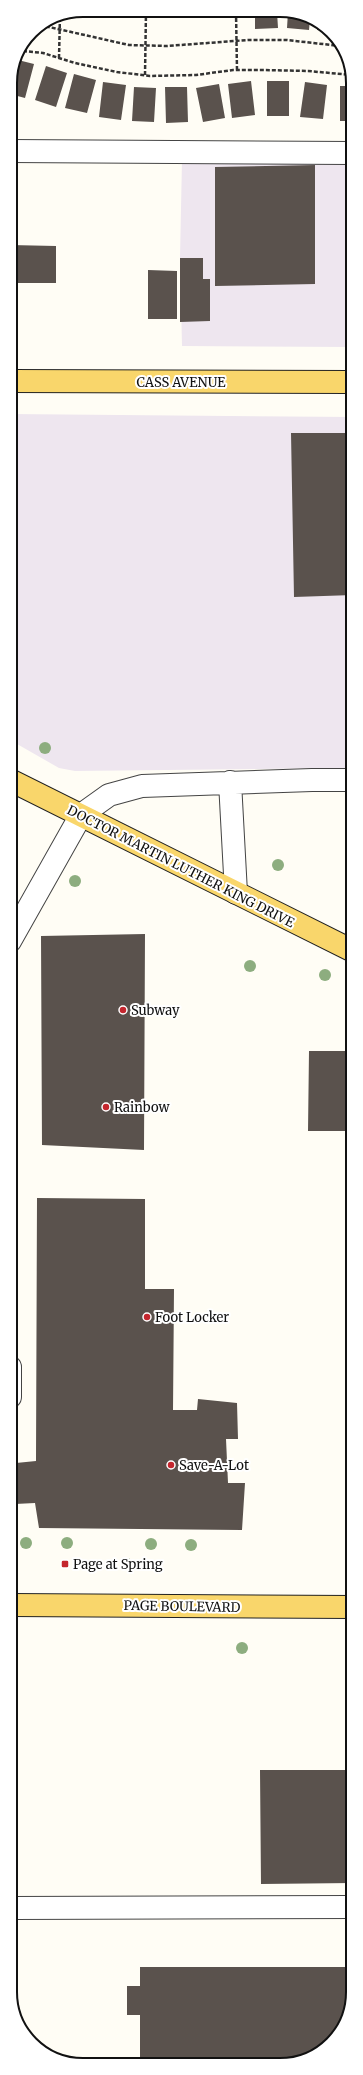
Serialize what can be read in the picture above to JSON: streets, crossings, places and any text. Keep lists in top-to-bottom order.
{
  "streets": {
    "main road": ["CASS AVENUE", "DOCTOR MARTIN LUTHER KING DRIVE", "PAGE BOULEVARD"]
  },
  "places": {
    "other": [
      "Subway",
      "Rainbow",
      "Foot Locker",
      "Save-A-Lot"
    ],
    "transit": ["Page at Spring"]
  }
}
